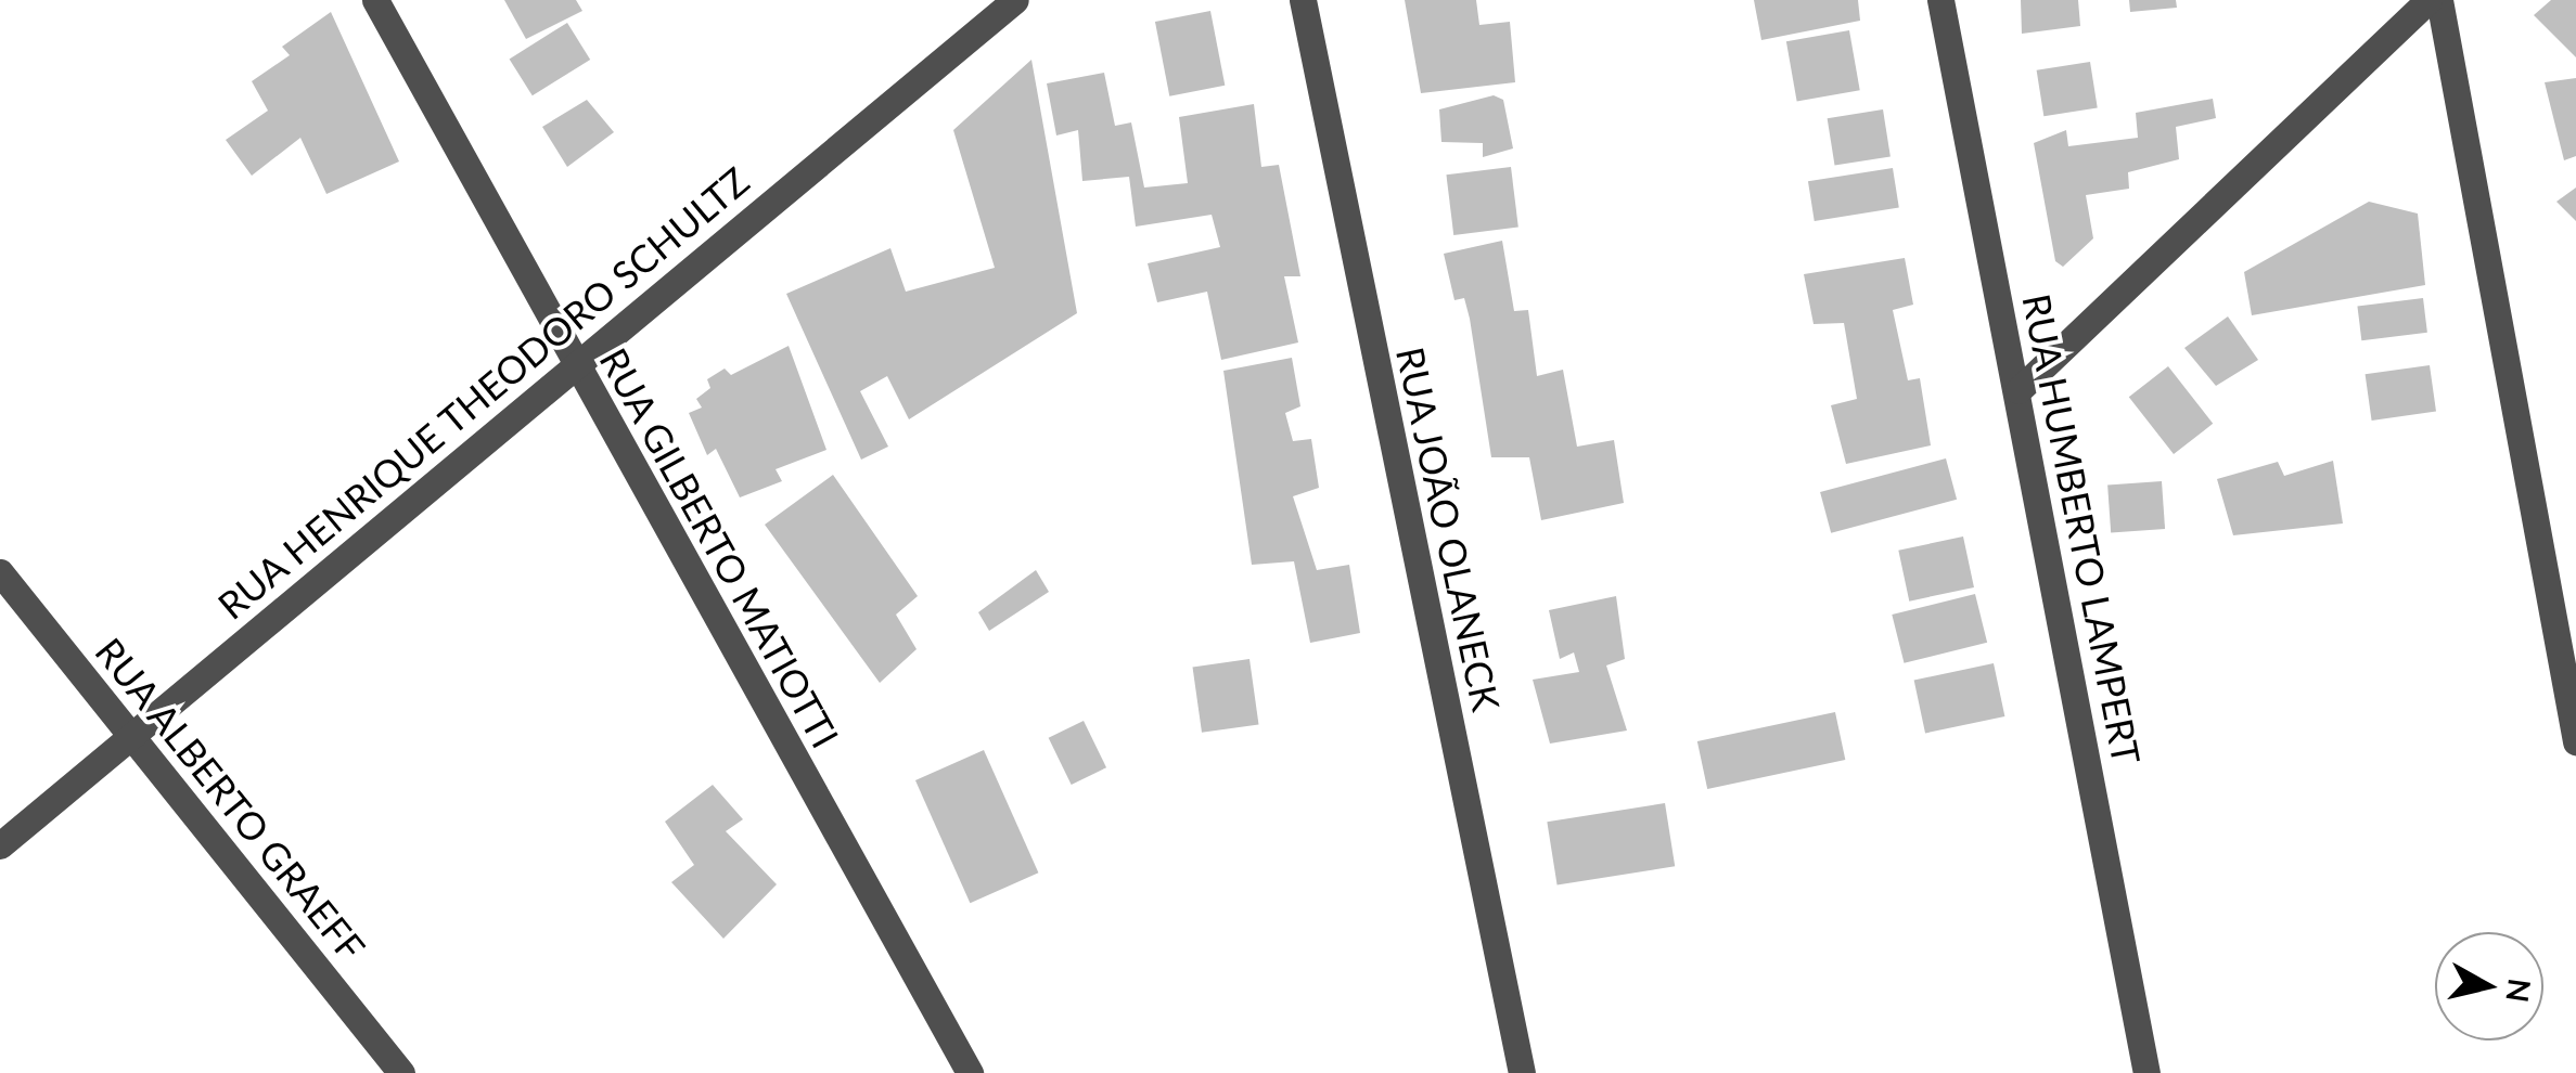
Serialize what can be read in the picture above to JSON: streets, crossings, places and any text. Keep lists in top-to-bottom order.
{
  "streets": {
    "street": [
      "RUA HENRIQUE THEODORO SCHULTZ",
      "RUA JOÃO OLANECK",
      "RUA HUMBERTO LAMPERT",
      "RUA GILBERTO MATIOTTI",
      "RUA ALBERTO GRAEFF"
    ]
  },
  "crossings": [
    ["RUA HENRIQUE THEODORO SCHULTZ", "RUA GILBERTO MATIOTTI"],
    ["RUA HENRIQUE THEODORO SCHULTZ", "RUA ALBERTO GRAEFF"]
  ],
  "north": "right"
}
